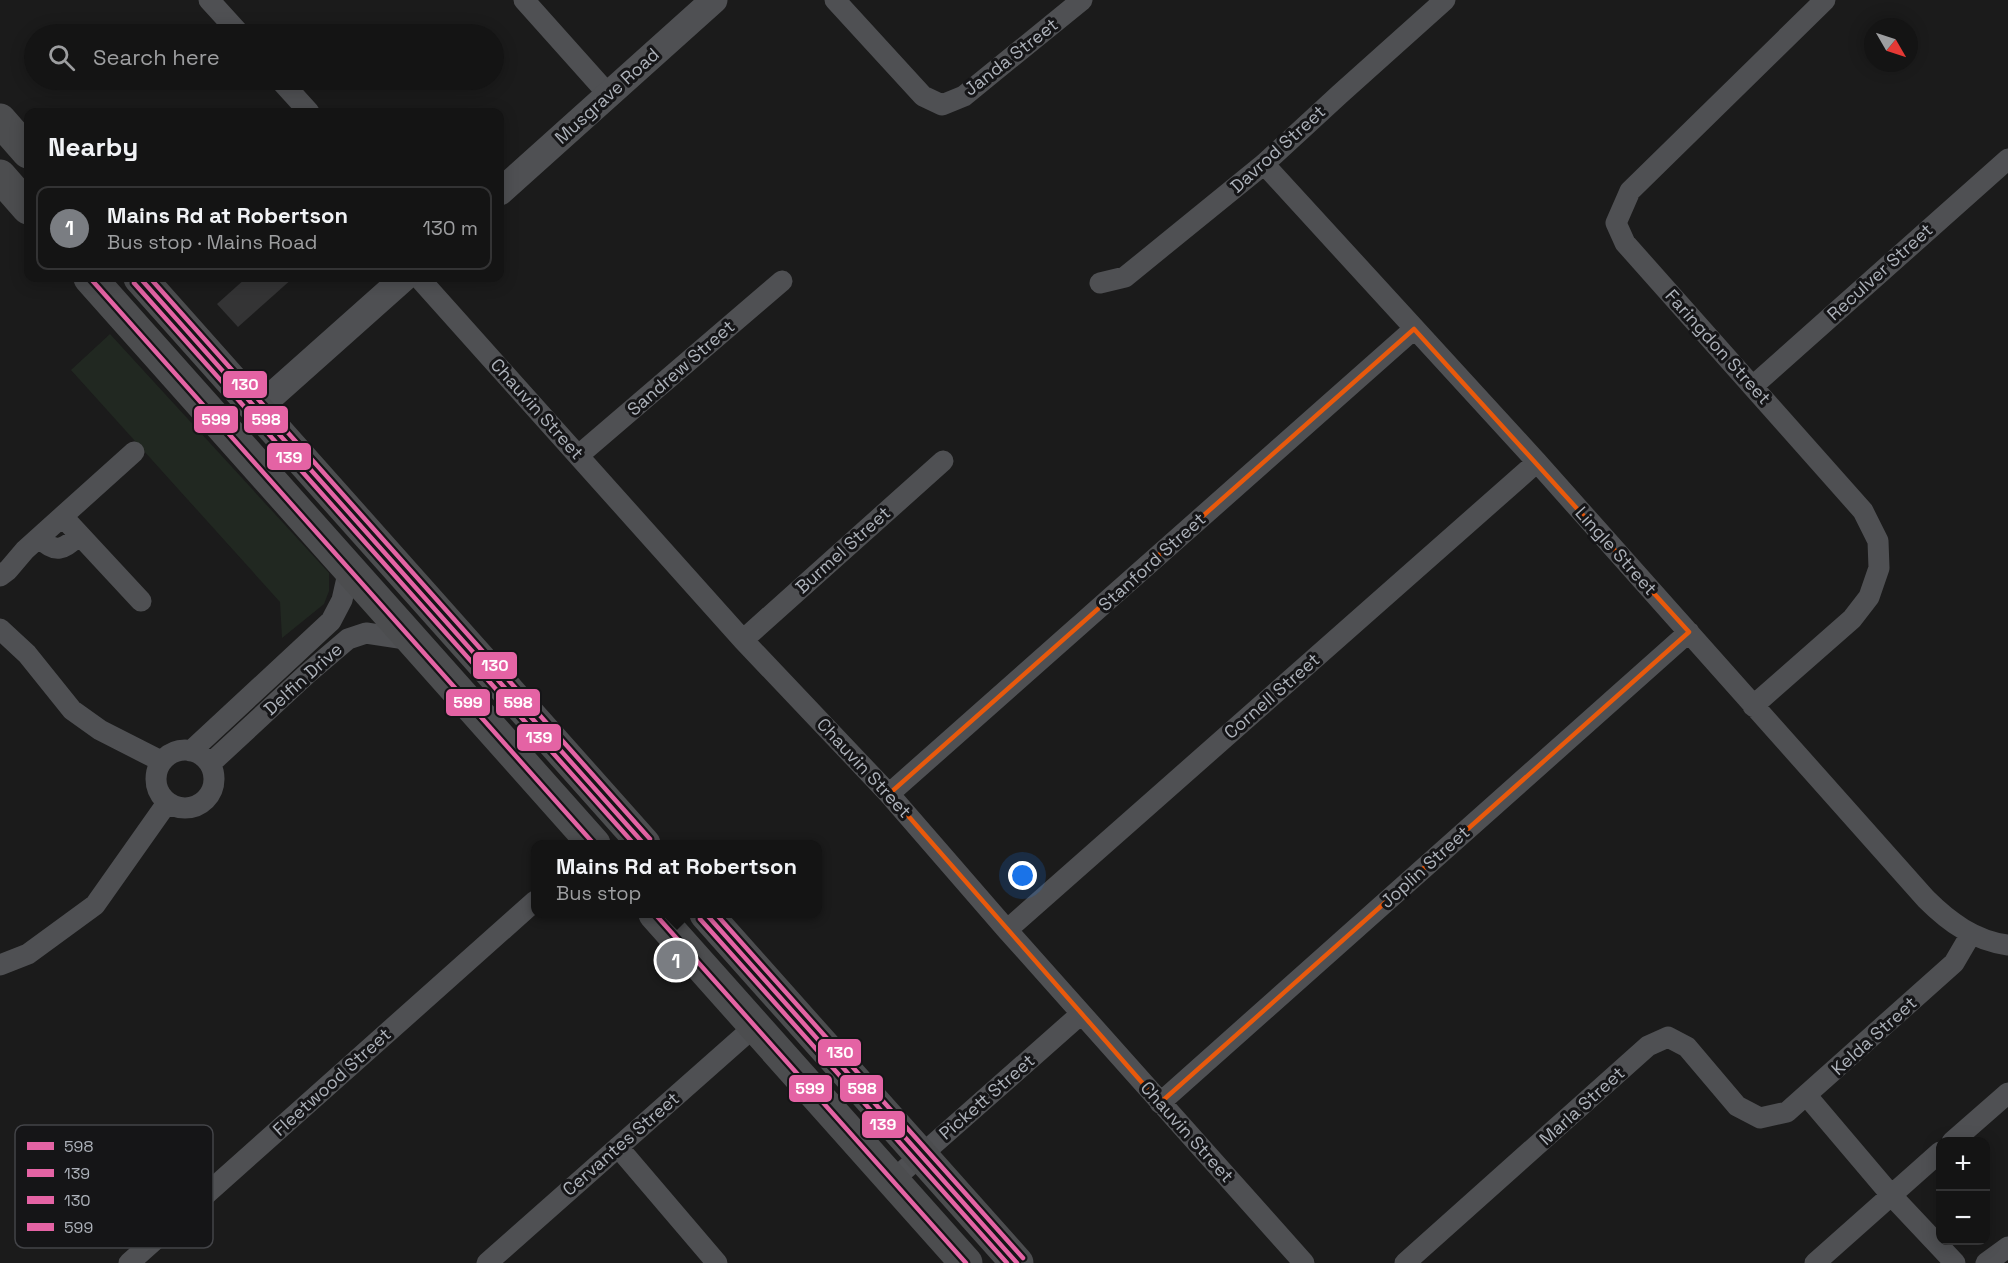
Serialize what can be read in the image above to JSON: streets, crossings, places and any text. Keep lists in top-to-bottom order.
{
  "streets": {
    "street": [
      "Janda Street",
      "Musgrave Road",
      "Davrod Street",
      "Reculver Street",
      "Faringdon Street",
      "Sandrew Street",
      "Chauvin Street",
      "Burmel Street",
      "Lingle Street",
      "Stanford Street",
      "Delfin Drive",
      "Cornell Street",
      "Joplin Street",
      "Kelda Street",
      "Fleetwood Street",
      "Pickett Street",
      "Marla Street",
      "Cervantes Street"
    ]
  },
  "crossings": [
    ["Davrod Street", "Lingle Street"],
    ["Reculver Street", "Faringdon Street"],
    ["Faringdon Street", "Lingle Street"],
    ["Sandrew Street", "Chauvin Street"],
    ["Chauvin Street", "Burmel Street"],
    ["Chauvin Street", "Stanford Street"],
    ["Chauvin Street", "Cornell Street"],
    ["Chauvin Street", "Joplin Street"],
    ["Chauvin Street", "Pickett Street"],
    ["Lingle Street", "Stanford Street"],
    ["Lingle Street", "Cornell Street"],
    ["Lingle Street", "Joplin Street"],
    ["Lingle Street", "Kelda Street"],
    ["Kelda Street", "Marla Street"]
  ],
  "lines": [
    "transit line 598",
    "transit line 130",
    "transit line 599",
    "transit line 139"
  ],
  "legend": [
    "598",
    "139",
    "130",
    "599"
  ],
  "north": "bottom right",
  "page": {
    "search": "Search here",
    "heading": "Nearby",
    "list": [
      {
        "mark": "1",
        "name": "Mains Rd at Robertson",
        "note": "Bus stop · Mains Road",
        "value": "130 m"
      }
    ],
    "popup": ["Mains Rd at Robertson", "Bus stop"],
    "pins": "1",
    "map_buttons": ["+", "−"]
  }
}
